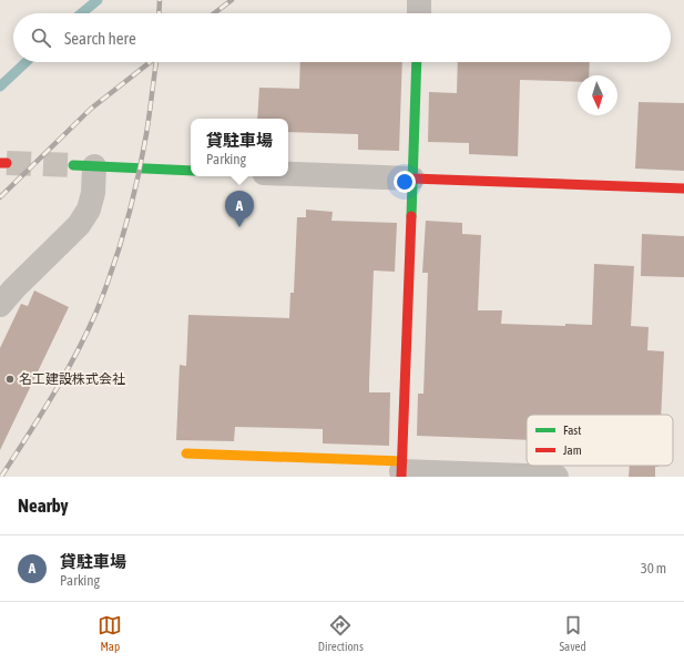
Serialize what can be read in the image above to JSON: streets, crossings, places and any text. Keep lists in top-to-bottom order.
{
  "places": ["名工建設株式会社"],
  "legend": ["Fast", "Jam"],
  "north": "bottom",
  "page": {
    "search": "Search here",
    "popup": ["貸駐車場", "Parking"],
    "pins": "A",
    "heading": "Nearby",
    "list": [
      {
        "mark": "A",
        "name": "貸駐車場",
        "note": "Parking",
        "value": "30 m"
      }
    ],
    "nav": ["Map", "Directions", "Saved"]
  }
}
